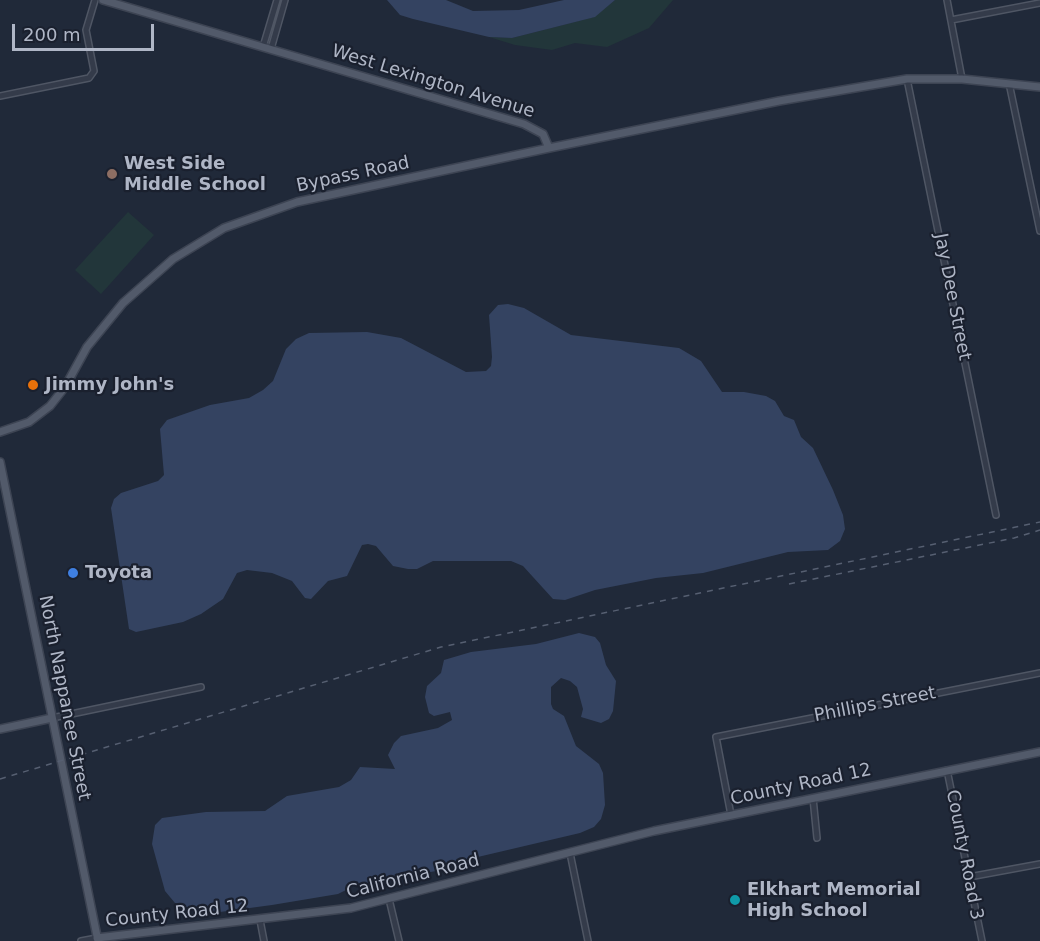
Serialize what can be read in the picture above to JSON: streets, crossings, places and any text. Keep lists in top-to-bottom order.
{
  "streets": {
    "main road": [
      "West Lexington Avenue",
      "Bypass Road",
      "North Nappanee Street",
      "County Road 12",
      "California Road"
    ],
    "street": ["Jay Dee Street", "Phillips Street", "County Road 3"]
  },
  "crossings": [
    ["West Lexington Avenue", "Bypass Road"],
    ["North Nappanee Street", "County Road 12"],
    ["Phillips Street", "County Road 12"],
    ["County Road 12", "County Road 3"],
    ["County Road 12", "California Road"]
  ],
  "places": [
    "West Side Middle School",
    "Jimmy John's",
    "Toyota",
    "Elkhart Memorial High School"
  ],
  "scale_bar": "200 m"
}
